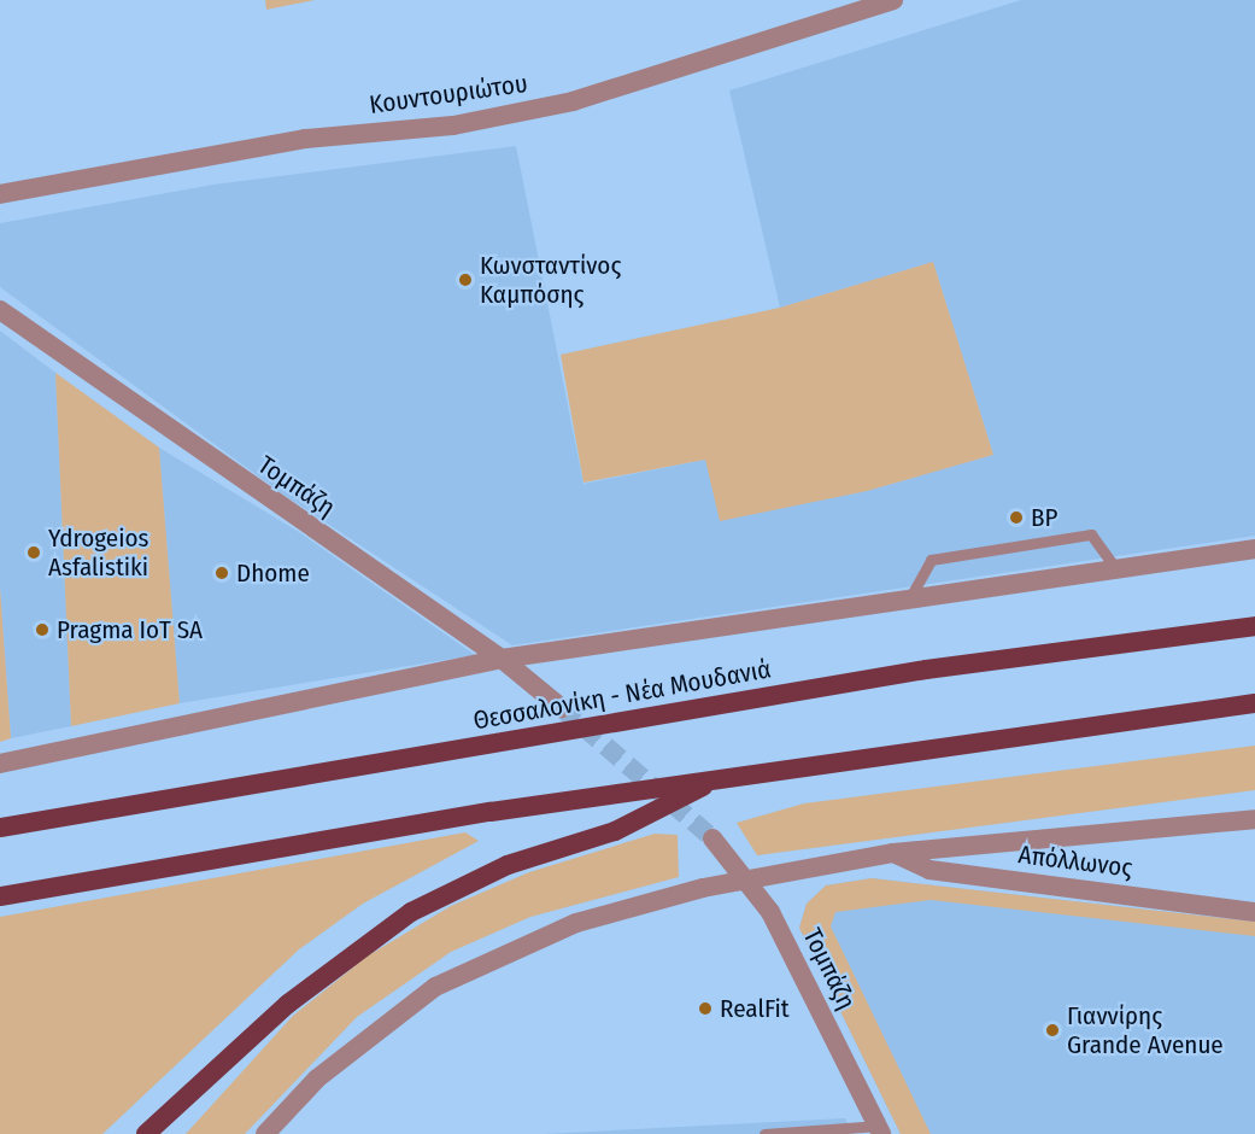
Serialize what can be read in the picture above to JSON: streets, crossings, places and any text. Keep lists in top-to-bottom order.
{
  "streets": {
    "highway": ["Θεσσαλονίκη - Νέα Μουδανιά"],
    "street": ["Κουντουριώτου", "Τομπάζη", "Απόλλωνος"]
  },
  "places": [
    "Κωνσταντίνος Καμπόσης",
    "BP",
    "Ydrogeios Asfalistiki",
    "Dhome",
    "Pragma IoT SA",
    "RealFit",
    "Γιαννίρης Grande Avenue"
  ]
}
